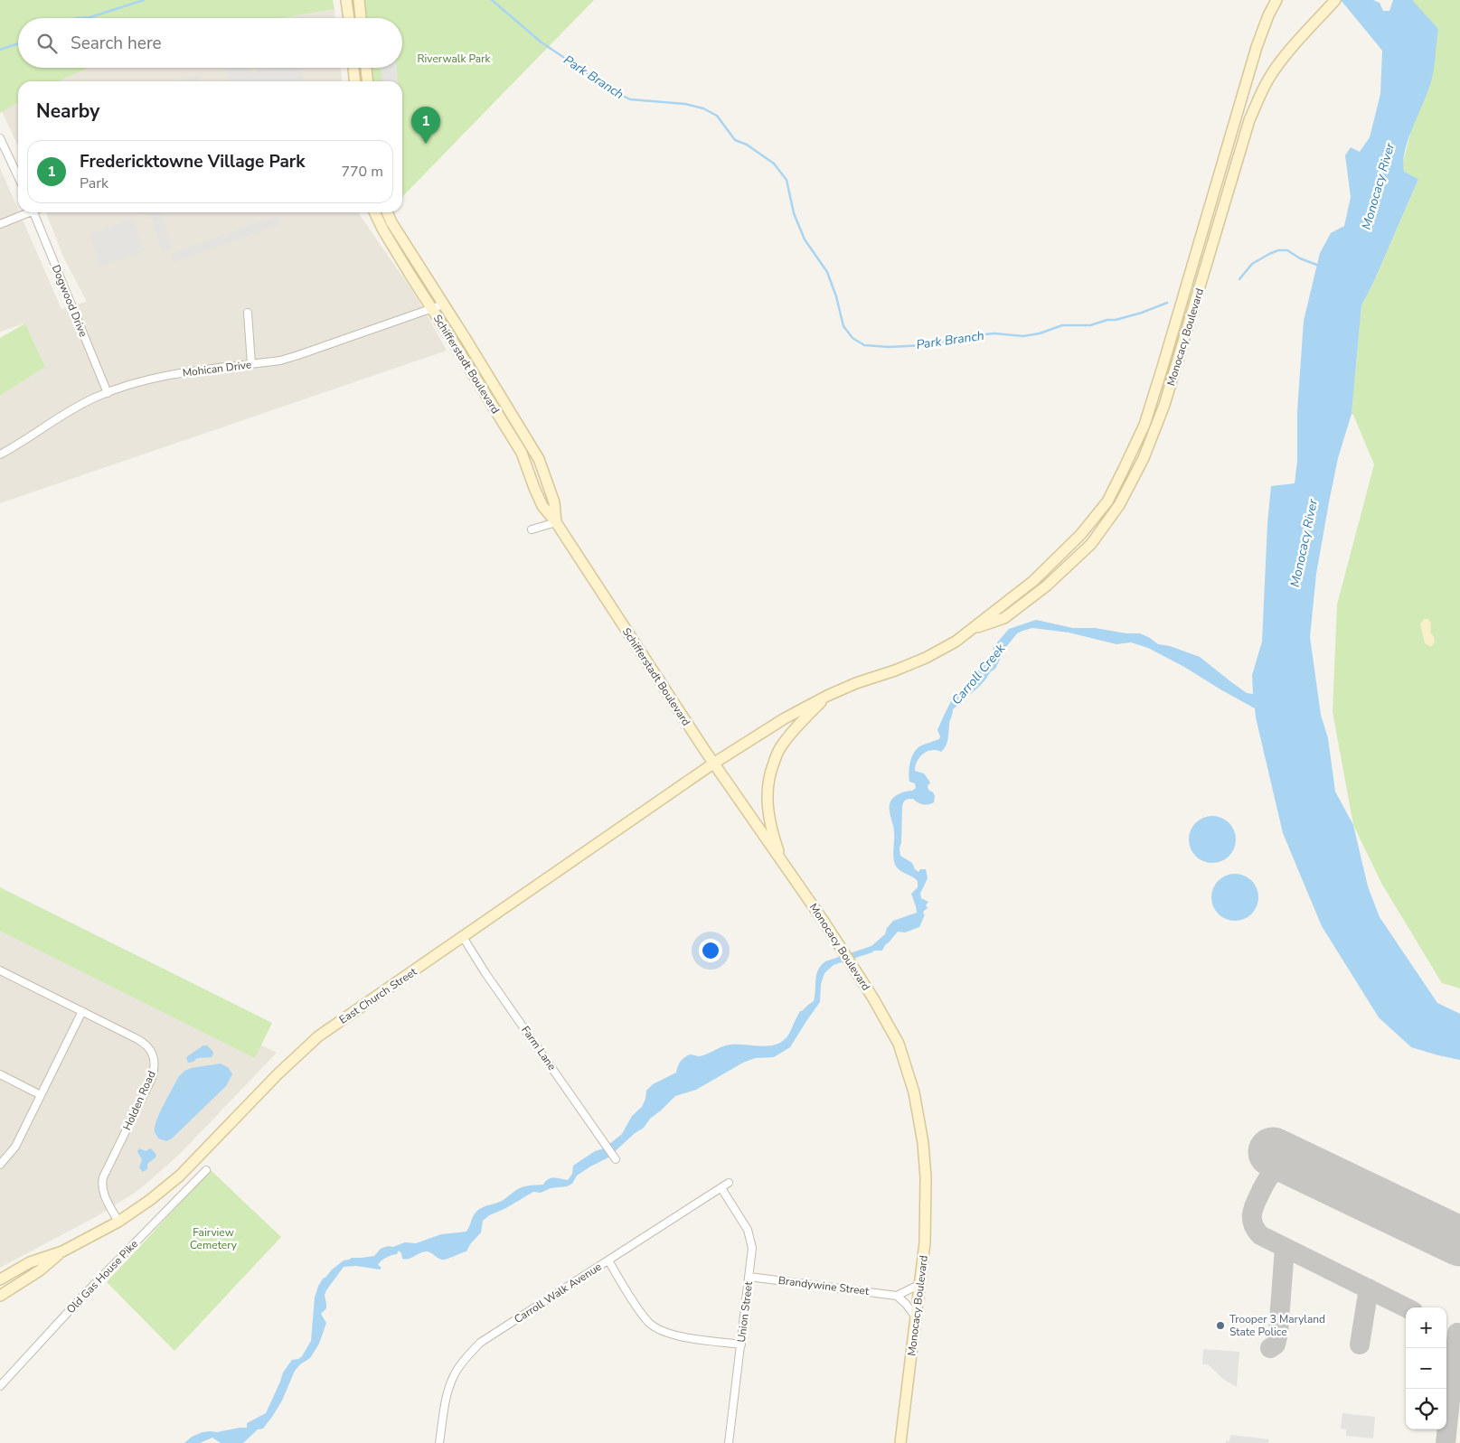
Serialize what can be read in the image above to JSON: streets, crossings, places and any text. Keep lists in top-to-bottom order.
{
  "streets": {
    "main road": ["Monocacy Boulevard", "Schifferstadt Boulevard", "East Church Street"],
    "street": [
      "Dogwood Drive",
      "Mohican Drive",
      "Farm Lane",
      "Holden Road",
      "Old Gas House Pike",
      "Brandywine Street",
      "Carroll Walk Avenue",
      "Union Street"
    ]
  },
  "crossings": [
    ["Dogwood Drive", "Mohican Drive"],
    ["Monocacy Boulevard", "Schifferstadt Boulevard"],
    ["Monocacy Boulevard", "East Church Street"],
    ["Schifferstadt Boulevard", "Mohican Drive"],
    ["Schifferstadt Boulevard", "East Church Street"],
    ["East Church Street", "Farm Lane"],
    ["East Church Street", "Holden Road"],
    ["Brandywine Street", "Union Street"],
    ["Carroll Walk Avenue", "Union Street"]
  ],
  "water": ["Park Branch", "Monocacy River", "Carroll Creek"],
  "parks": ["Riverwalk Park", "Fairview Cemetery"],
  "places": ["Trooper 3 Maryland State Police"],
  "page": {
    "search": "Search here",
    "heading": "Nearby",
    "pins": "1",
    "list": [
      {
        "mark": "1",
        "name": "Fredericktowne Village Park",
        "note": "Park",
        "value": "770 m"
      }
    ],
    "map_buttons": ["+", "−"]
  }
}
